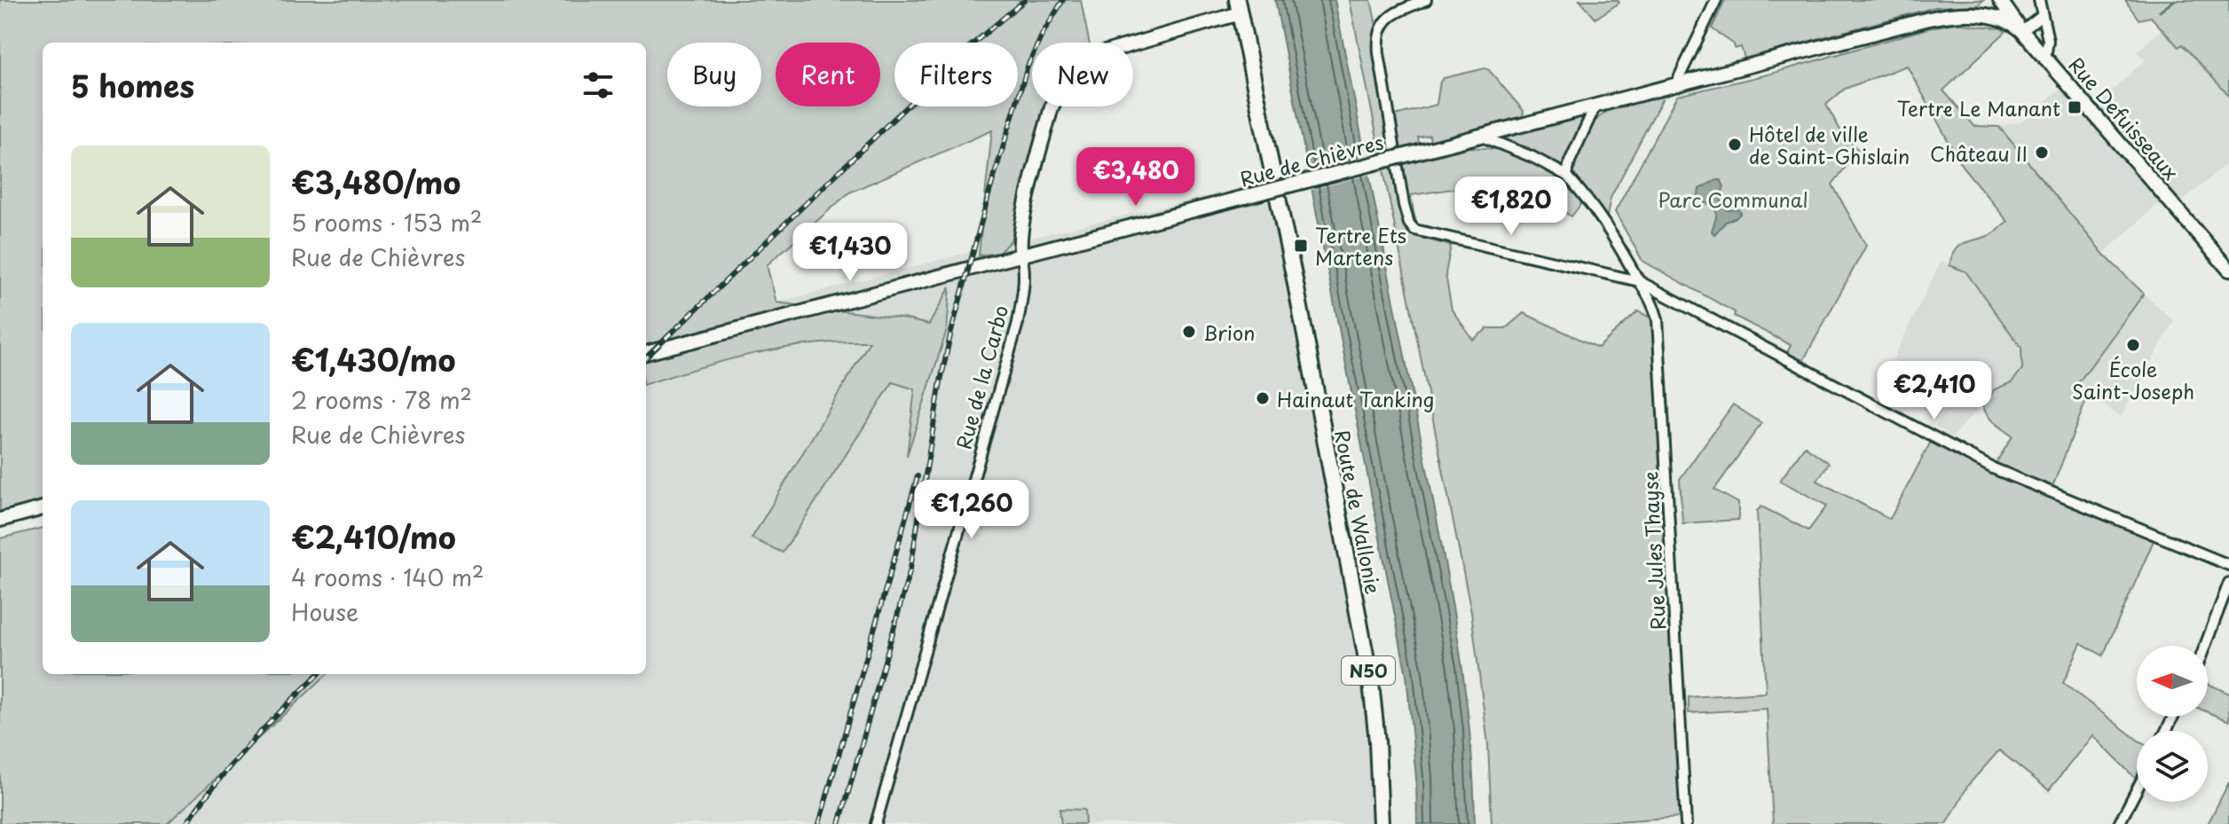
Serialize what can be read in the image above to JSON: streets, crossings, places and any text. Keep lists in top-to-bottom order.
{
  "streets": {
    "main road": [
      "Rue Defuisseaux",
      "Rue de Chièvres",
      "Rue de la Carbo",
      "Route de Wallonie",
      "N50"
    ],
    "street": ["Rue Jules Thayse"]
  },
  "crossings": [
    ["Rue Defuisseaux", "Rue de Chièvres"],
    ["Rue de Chièvres", "Rue de la Carbo"],
    ["Rue de la Carbo", "Route de Wallonie"]
  ],
  "parks": ["Parc Communal"],
  "places": {
    "transit": ["Tertre Le Manant", "Tertre Ets Martens"],
    "other": [
      "Hôtel de ville de Saint-Ghislain",
      "Château II",
      "Brion",
      "École Saint-Joseph",
      "Hainaut Tanking"
    ]
  },
  "north": "left",
  "page": {
    "chip": [
      "Buy",
      "Rent",
      "Filters",
      "New"
    ],
    "heading": "5 homes",
    "list": [
      {
        "name": "€3,480/mo",
        "note": "5 rooms · 153 m² · Rue de Chièvres"
      },
      {
        "name": "€1,430/mo",
        "note": "2 rooms · 78 m² · Rue de Chièvres"
      },
      {
        "name": "€2,410/mo",
        "note": "4 rooms · 140 m² · House"
      }
    ],
    "price": [
      "€3,480",
      "€1,820",
      "€1,430",
      "€2,410",
      "€1,260"
    ]
  }
}
